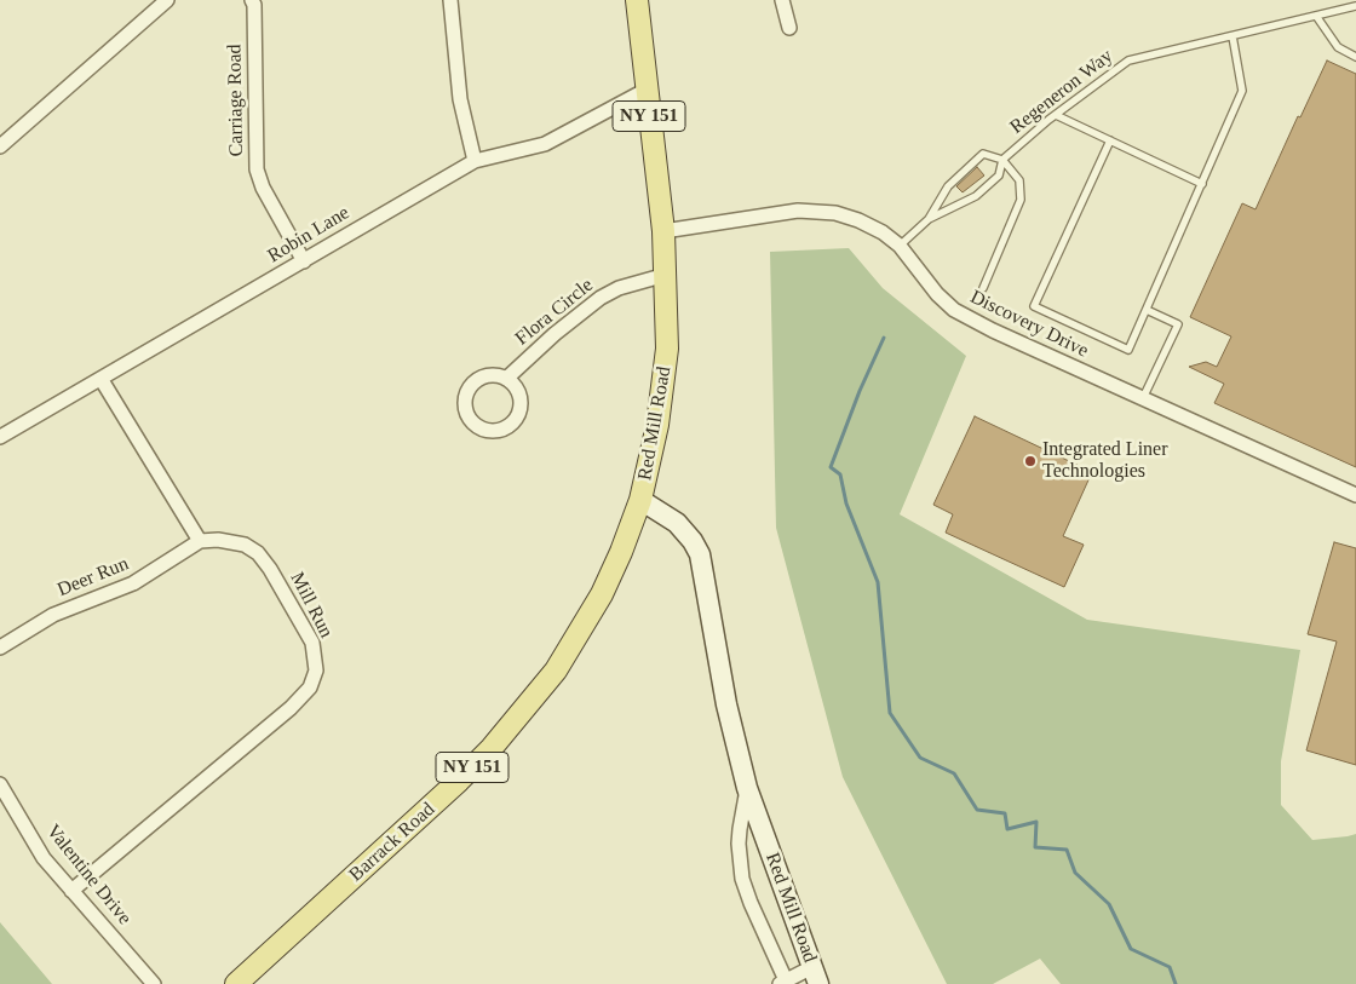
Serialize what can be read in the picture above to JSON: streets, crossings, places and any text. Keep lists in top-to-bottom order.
{
  "streets": {
    "main road": ["NY 151", "Red Mill Road", "Barrack Road"],
    "street": [
      "Carriage Road",
      "Robin Lane",
      "Flora Circle",
      "Discovery Drive",
      "Deer Run",
      "Mill Run",
      "Valentine Drive"
    ],
    "lane": ["Regeneron Way"]
  },
  "crossings": [
    ["Regeneron Way", "Discovery Drive"],
    ["Carriage Road", "Robin Lane"],
    ["Robin Lane", "Red Mill Road"],
    ["Flora Circle", "Red Mill Road"],
    ["Discovery Drive", "Red Mill Road"],
    ["Red Mill Road", "Barrack Road"],
    ["Deer Run", "Mill Run"],
    ["Mill Run", "Valentine Drive"]
  ],
  "places": ["Integrated Liner Technologies"]
}
